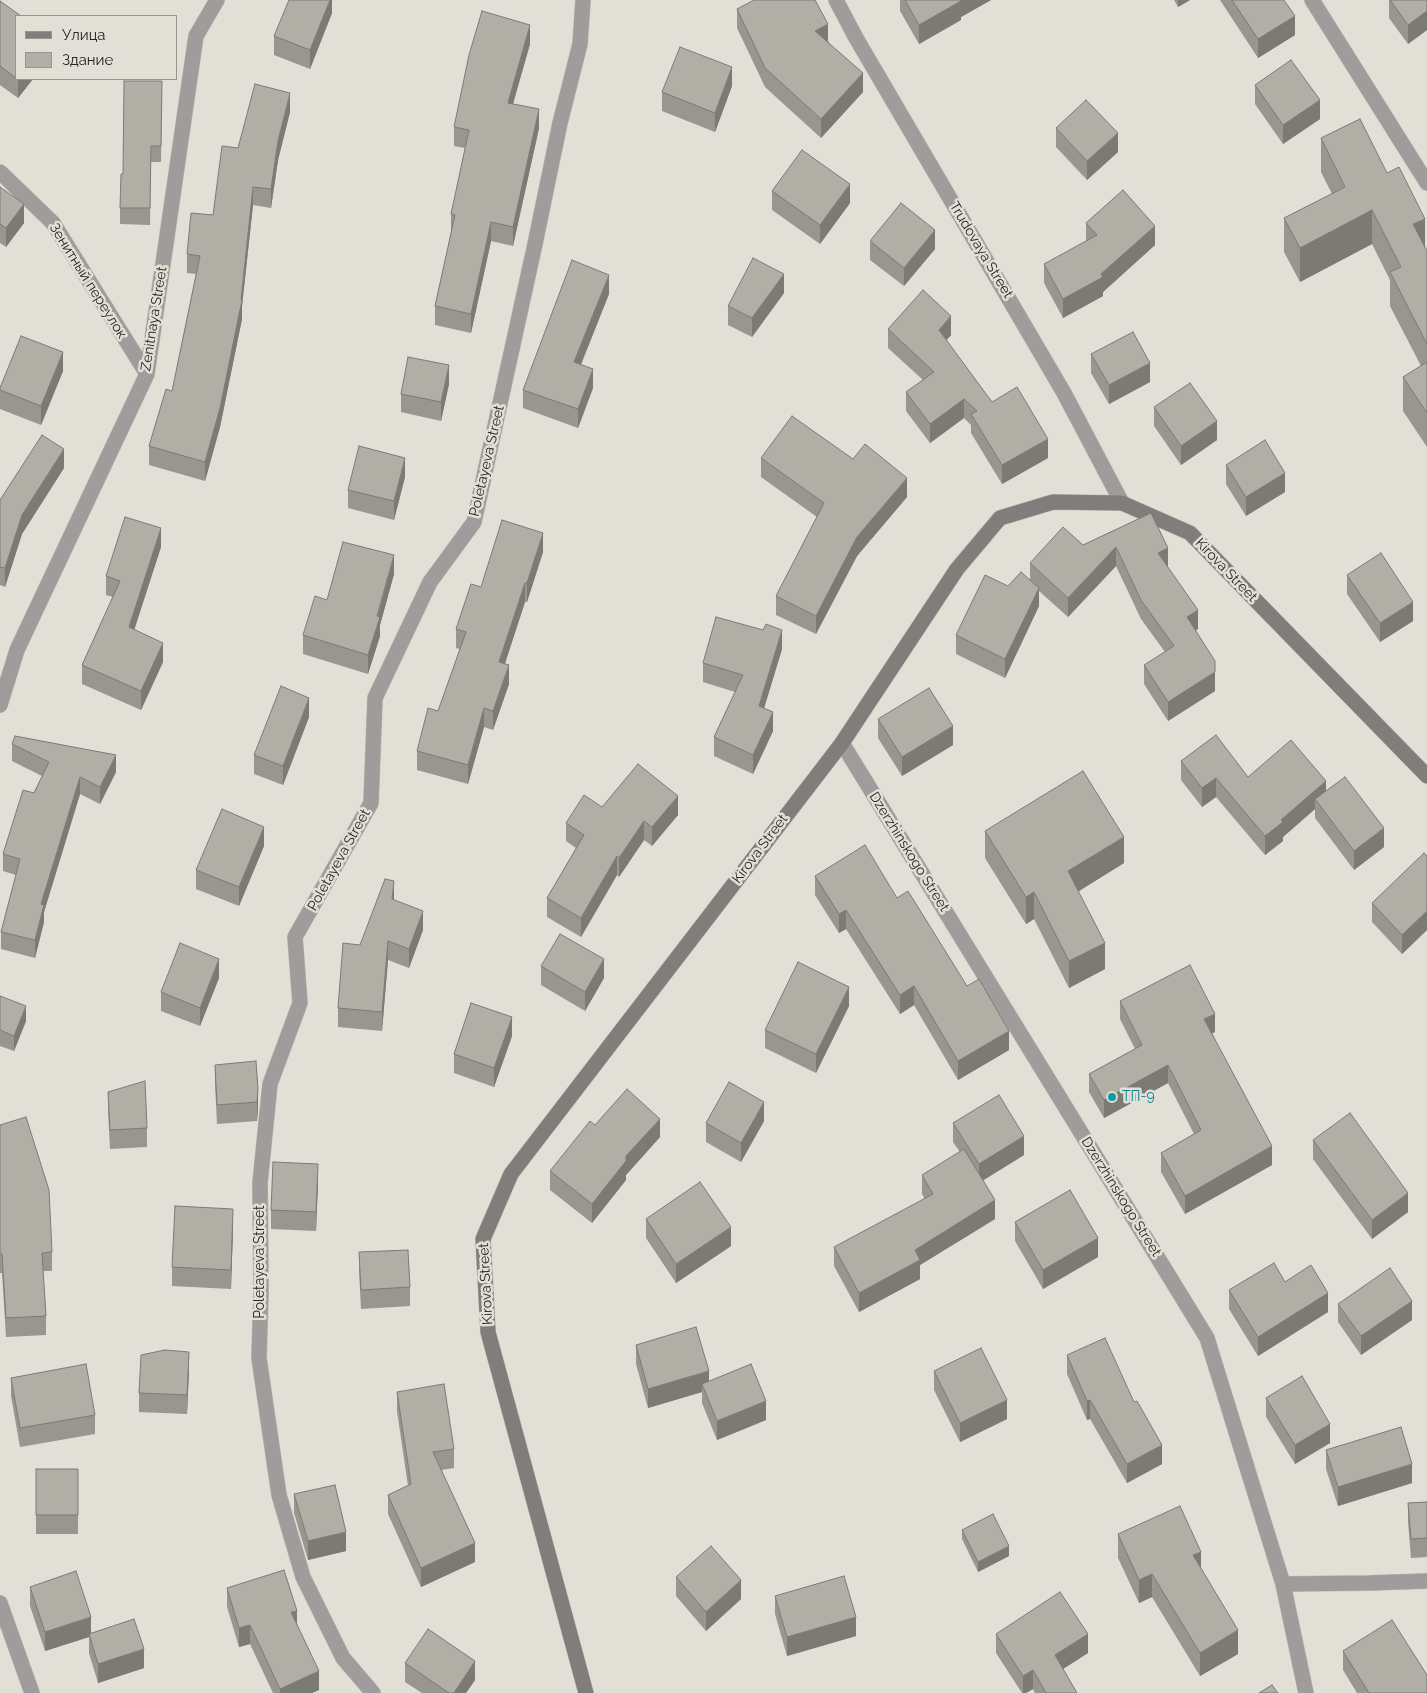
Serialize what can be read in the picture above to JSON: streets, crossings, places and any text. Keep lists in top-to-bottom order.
{
  "streets": {
    "main road": ["Kirova Street"],
    "street": [
      "Trudovaya Street",
      "Зенитный переулок",
      "Zenitnaya Street",
      "Poletayeva Street",
      "Dzerzhinskogo Street"
    ]
  },
  "crossings": [
    ["Trudovaya Street", "Kirova Street"],
    ["Зенитный переулок", "Zenitnaya Street"],
    ["Kirova Street", "Dzerzhinskogo Street"]
  ],
  "places": ["ТП-9"],
  "legend": ["Улица", "Здание"]
}
